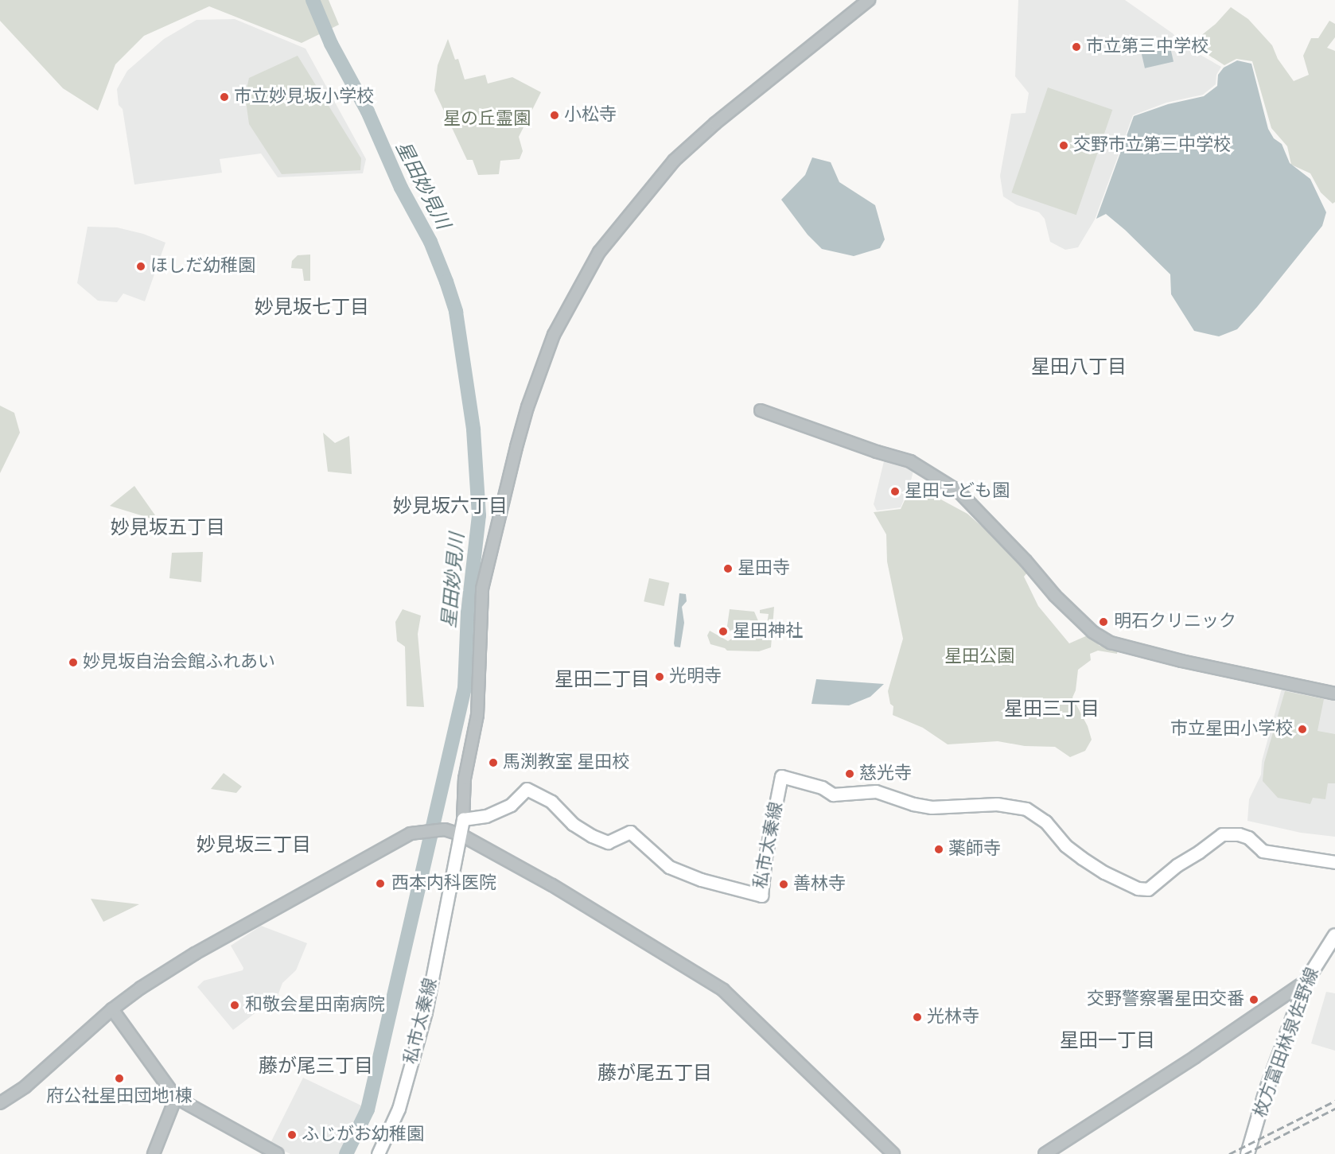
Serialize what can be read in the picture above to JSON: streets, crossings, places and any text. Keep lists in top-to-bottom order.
{
  "streets": {
    "main road": ["私市太秦線", "枚方富田林泉佐野線"]
  },
  "districts": [
    "妙見坂七丁目",
    "星田八丁目",
    "妙見坂六丁目",
    "妙見坂五丁目",
    "星田二丁目",
    "星田三丁目",
    "妙見坂三丁目",
    "星田一丁目",
    "藤が尾三丁目",
    "藤が尾五丁目"
  ],
  "water": ["星田妙見川"],
  "parks": ["星の丘霊園", "星田公園"],
  "places": [
    "市立第三中学校",
    "市立妙見坂小学校",
    "小松寺",
    "交野市立第三中学校",
    "ほしだ幼稚園",
    "星田こども園",
    "星田寺",
    "明石クリニック",
    "星田神社",
    "妙見坂自治会館ふれあい",
    "光明寺",
    "市立星田小学校",
    "馬渕教室 星田校",
    "慈光寺",
    "薬師寺",
    "西本内科医院",
    "善林寺",
    "交野警察署星田交番",
    "和敬会星田南病院",
    "光林寺",
    "府公社星田団地1棟",
    "ふじがお幼稚園"
  ]
}
